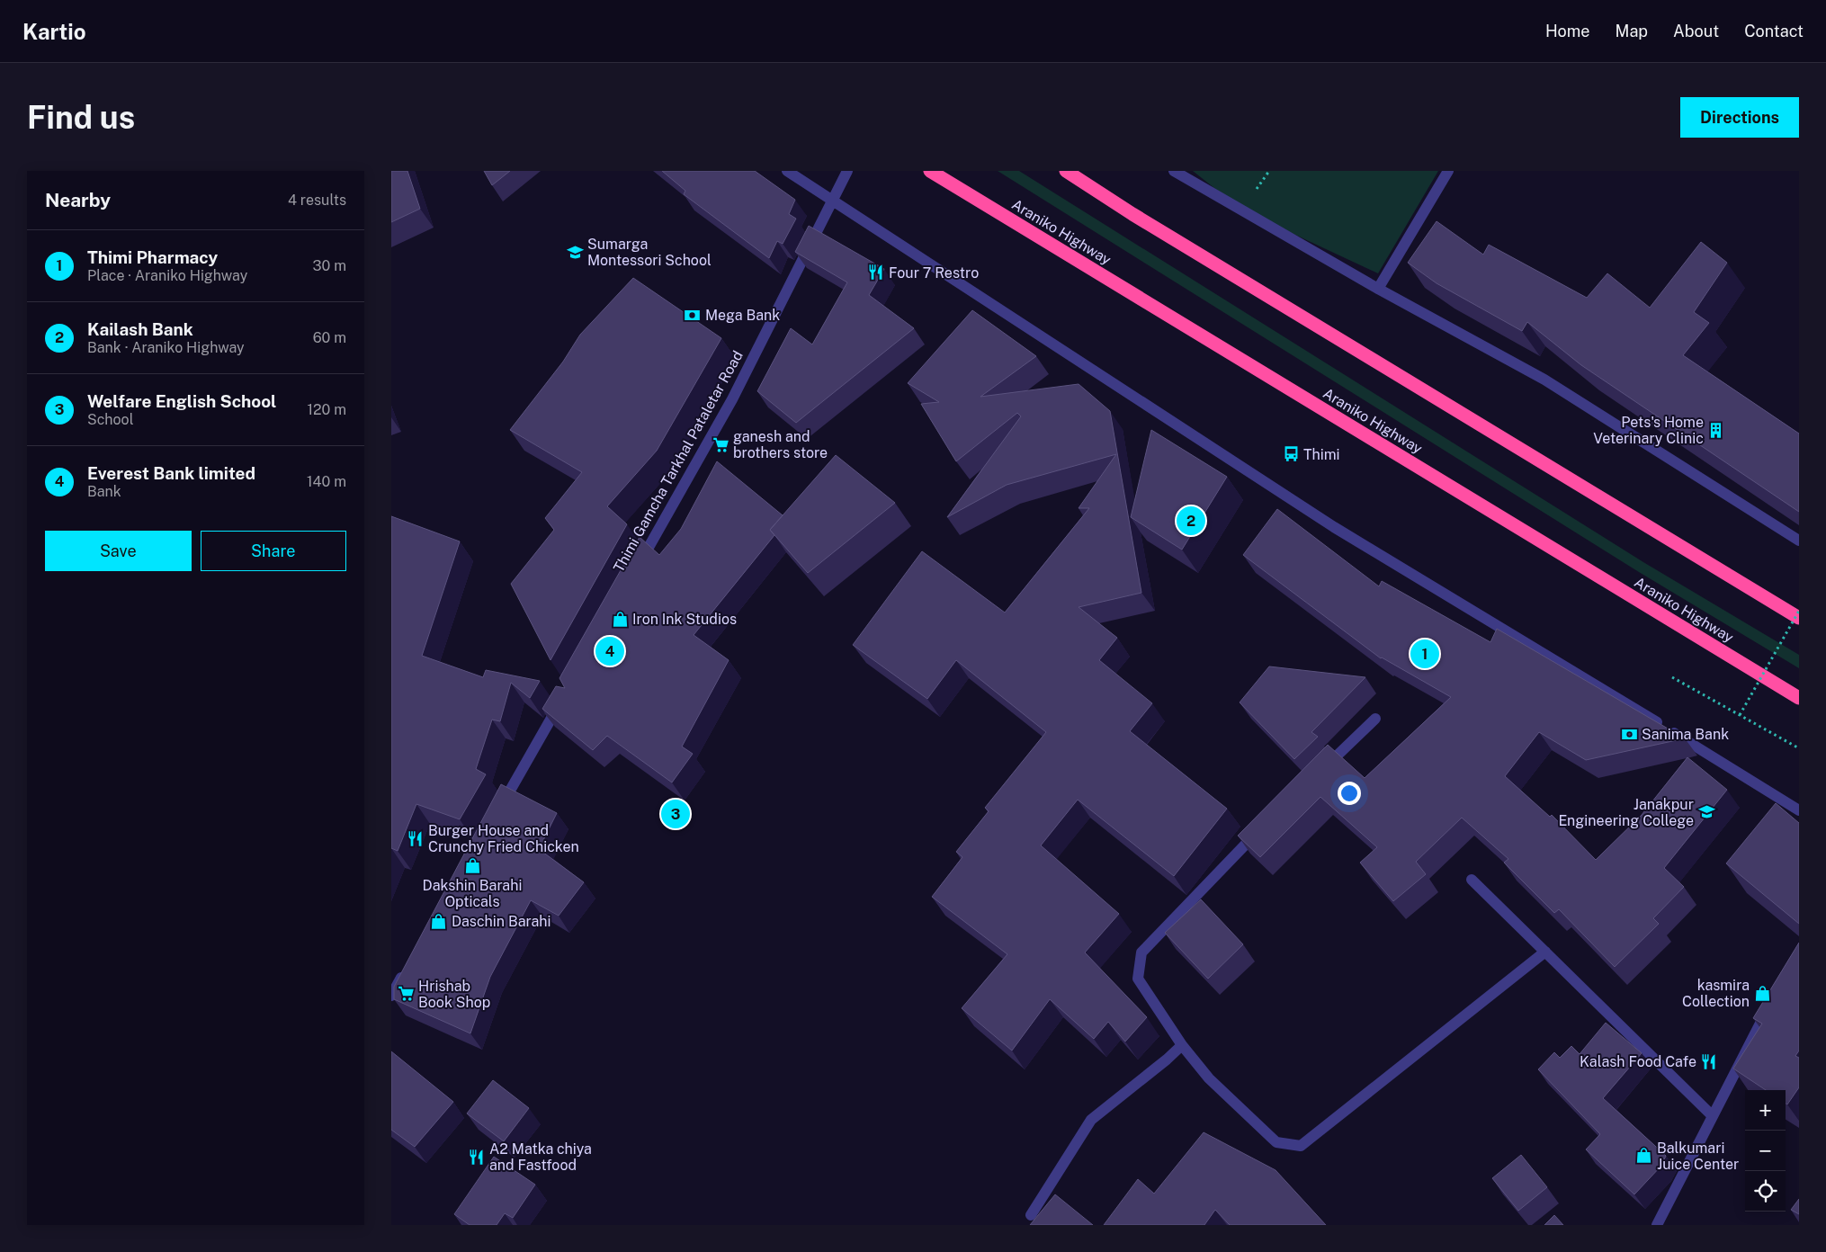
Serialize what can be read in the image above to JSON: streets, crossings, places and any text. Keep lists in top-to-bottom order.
{
  "streets": {
    "highway": ["Araniko Highway"],
    "street": ["Thimi Gamcha Tarkhal Pataletar Road"]
  },
  "places": {
    "school or university": ["Sumarga Montessori School", "Janakpur Engineering College"],
    "restaurant": [
      "Four 7 Restro",
      "Burger House and Crunchy Fried Chicken",
      "Kalash Food Cafe",
      "A2 Matka chiya and Fastfood"
    ],
    "bank": ["Mega Bank", "Sanima Bank"],
    "building": ["Pets's Home Veterinary Clinic"],
    "supermarket": ["ganesh and brothers store", "Hrishab Book Shop"],
    "bus stop": ["Thimi"],
    "shop": [
      "Iron Ink Studios",
      "Dakshin Barahi Opticals",
      "Daschin Barahi",
      "kasmira Collection",
      "Balkumari Juice Center"
    ]
  },
  "page": {
    "header": "Kartio",
    "nav": [
      "Home",
      "Map",
      "About",
      "Contact"
    ],
    "buttons": [
      "Directions",
      ["Save", "Share"]
    ],
    "title": "Find us",
    "heading": ["Nearby", "4 results"],
    "list": [
      {
        "mark": "1",
        "name": "Thimi Pharmacy",
        "note": "Place · Araniko Highway",
        "value": "30 m"
      },
      {
        "mark": "2",
        "name": "Kailash Bank",
        "note": "Bank · Araniko Highway",
        "value": "60 m"
      },
      {
        "mark": "3",
        "name": "Welfare English School",
        "note": "School",
        "value": "120 m"
      },
      {
        "mark": "4",
        "name": "Everest Bank limited",
        "note": "Bank",
        "value": "140 m"
      }
    ],
    "pins": [
      "2",
      "4",
      "1",
      "3"
    ],
    "map_buttons": ["+", "−"]
  }
}
